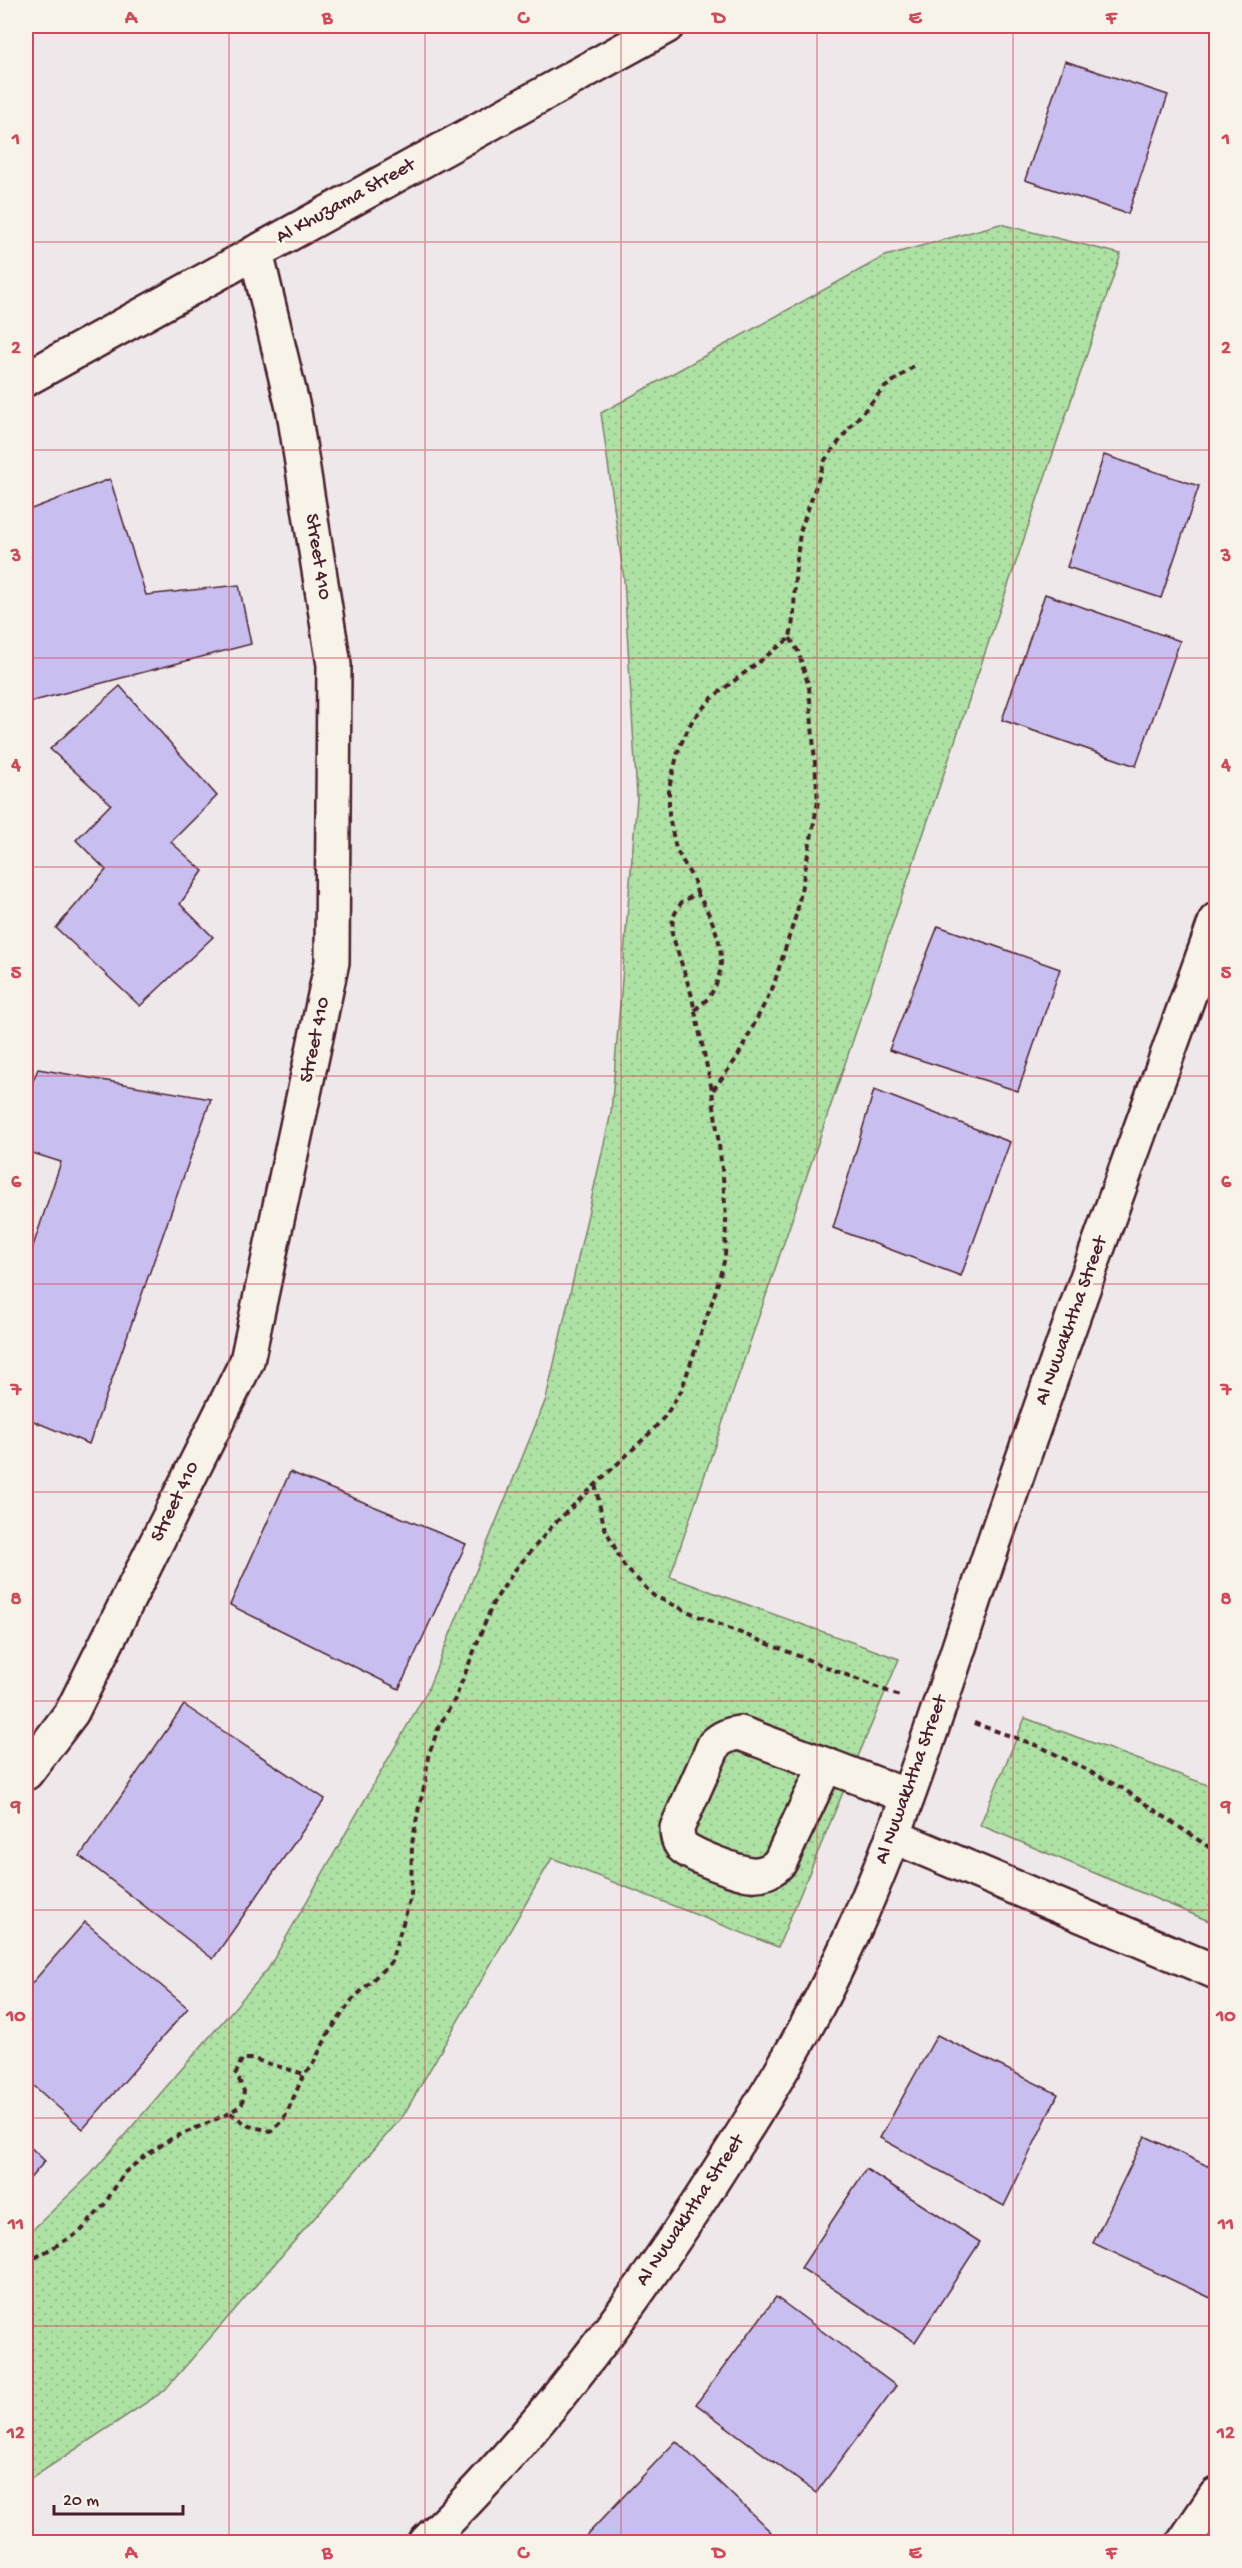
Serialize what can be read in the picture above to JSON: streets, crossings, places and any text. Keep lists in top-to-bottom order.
{
  "streets": {
    "street": ["Al Khuzama Street", "Street 410", "Al Nuwakhtha Street"]
  },
  "crossings": [
    ["Al Khuzama Street", "Street 410"]
  ],
  "scale_bar": "20 m",
  "grid": {
    "columns": [
      "A",
      "B",
      "C",
      "D",
      "E",
      "F"
    ],
    "rows": [
      "1",
      "2",
      "3",
      "4",
      "5",
      "6",
      "7",
      "8",
      "9",
      "10",
      "11",
      "12"
    ]
  }
}
